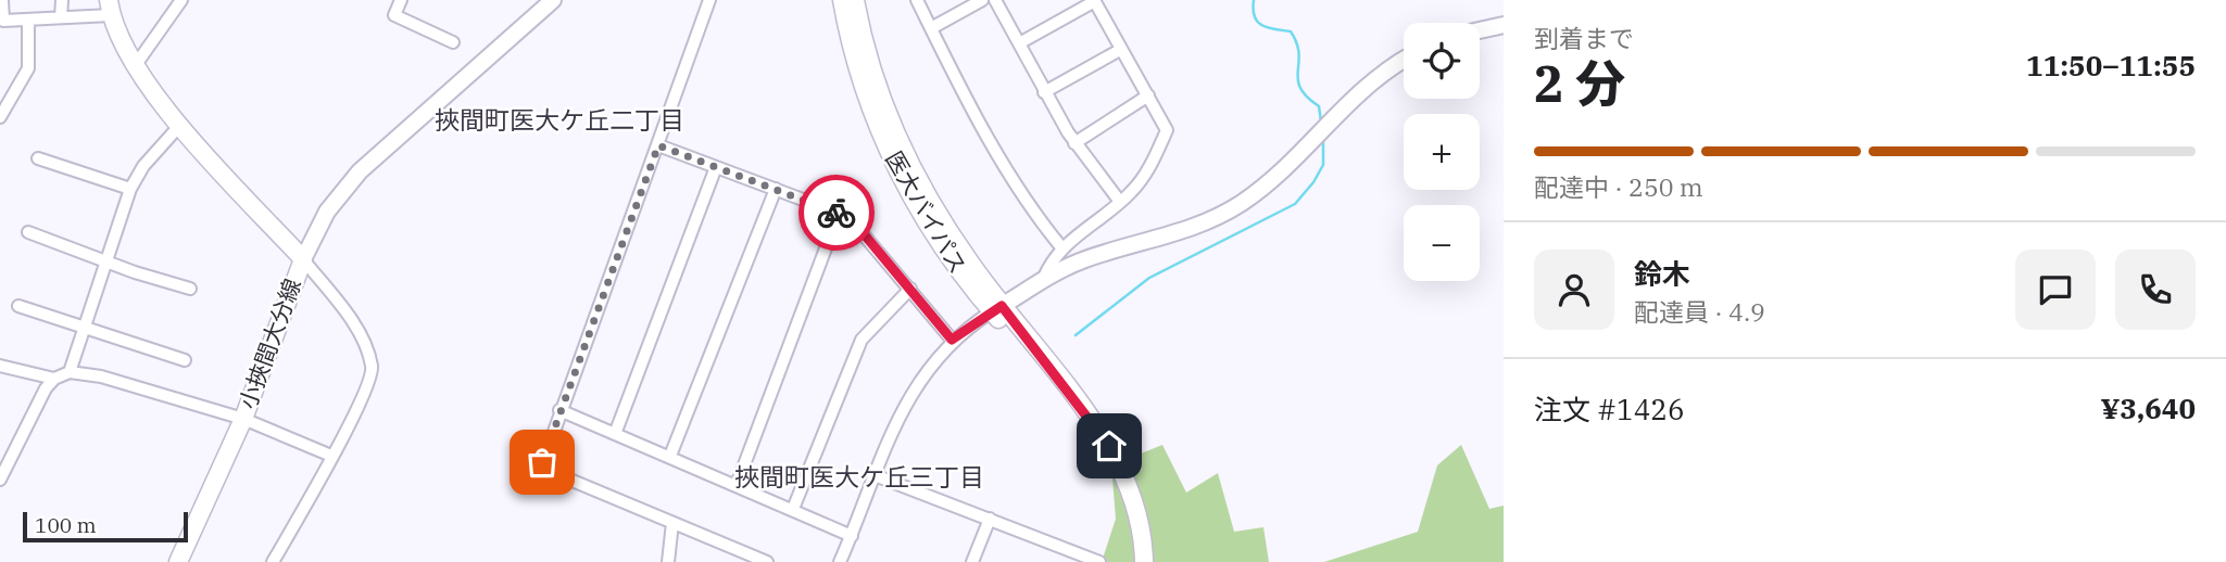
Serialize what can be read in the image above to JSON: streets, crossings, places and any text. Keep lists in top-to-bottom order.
{
  "streets": {
    "main road": ["医大バイパス", "小挾間大分線"]
  },
  "districts": ["挾間町医大ケ丘二丁目", "挾間町医大ケ丘三丁目"],
  "scale_bar": "100 m",
  "page": {
    "heading": ["2 分", "到着まで", "11:50–11:55"],
    "panel": [
      "鈴木",
      "配達員 · 4.9",
      "注文 #1426",
      "¥3,640"
    ],
    "map_buttons": ["+", "−"],
    "bar": "配達中 · 250 m",
    "scale": "100 m"
  }
}
